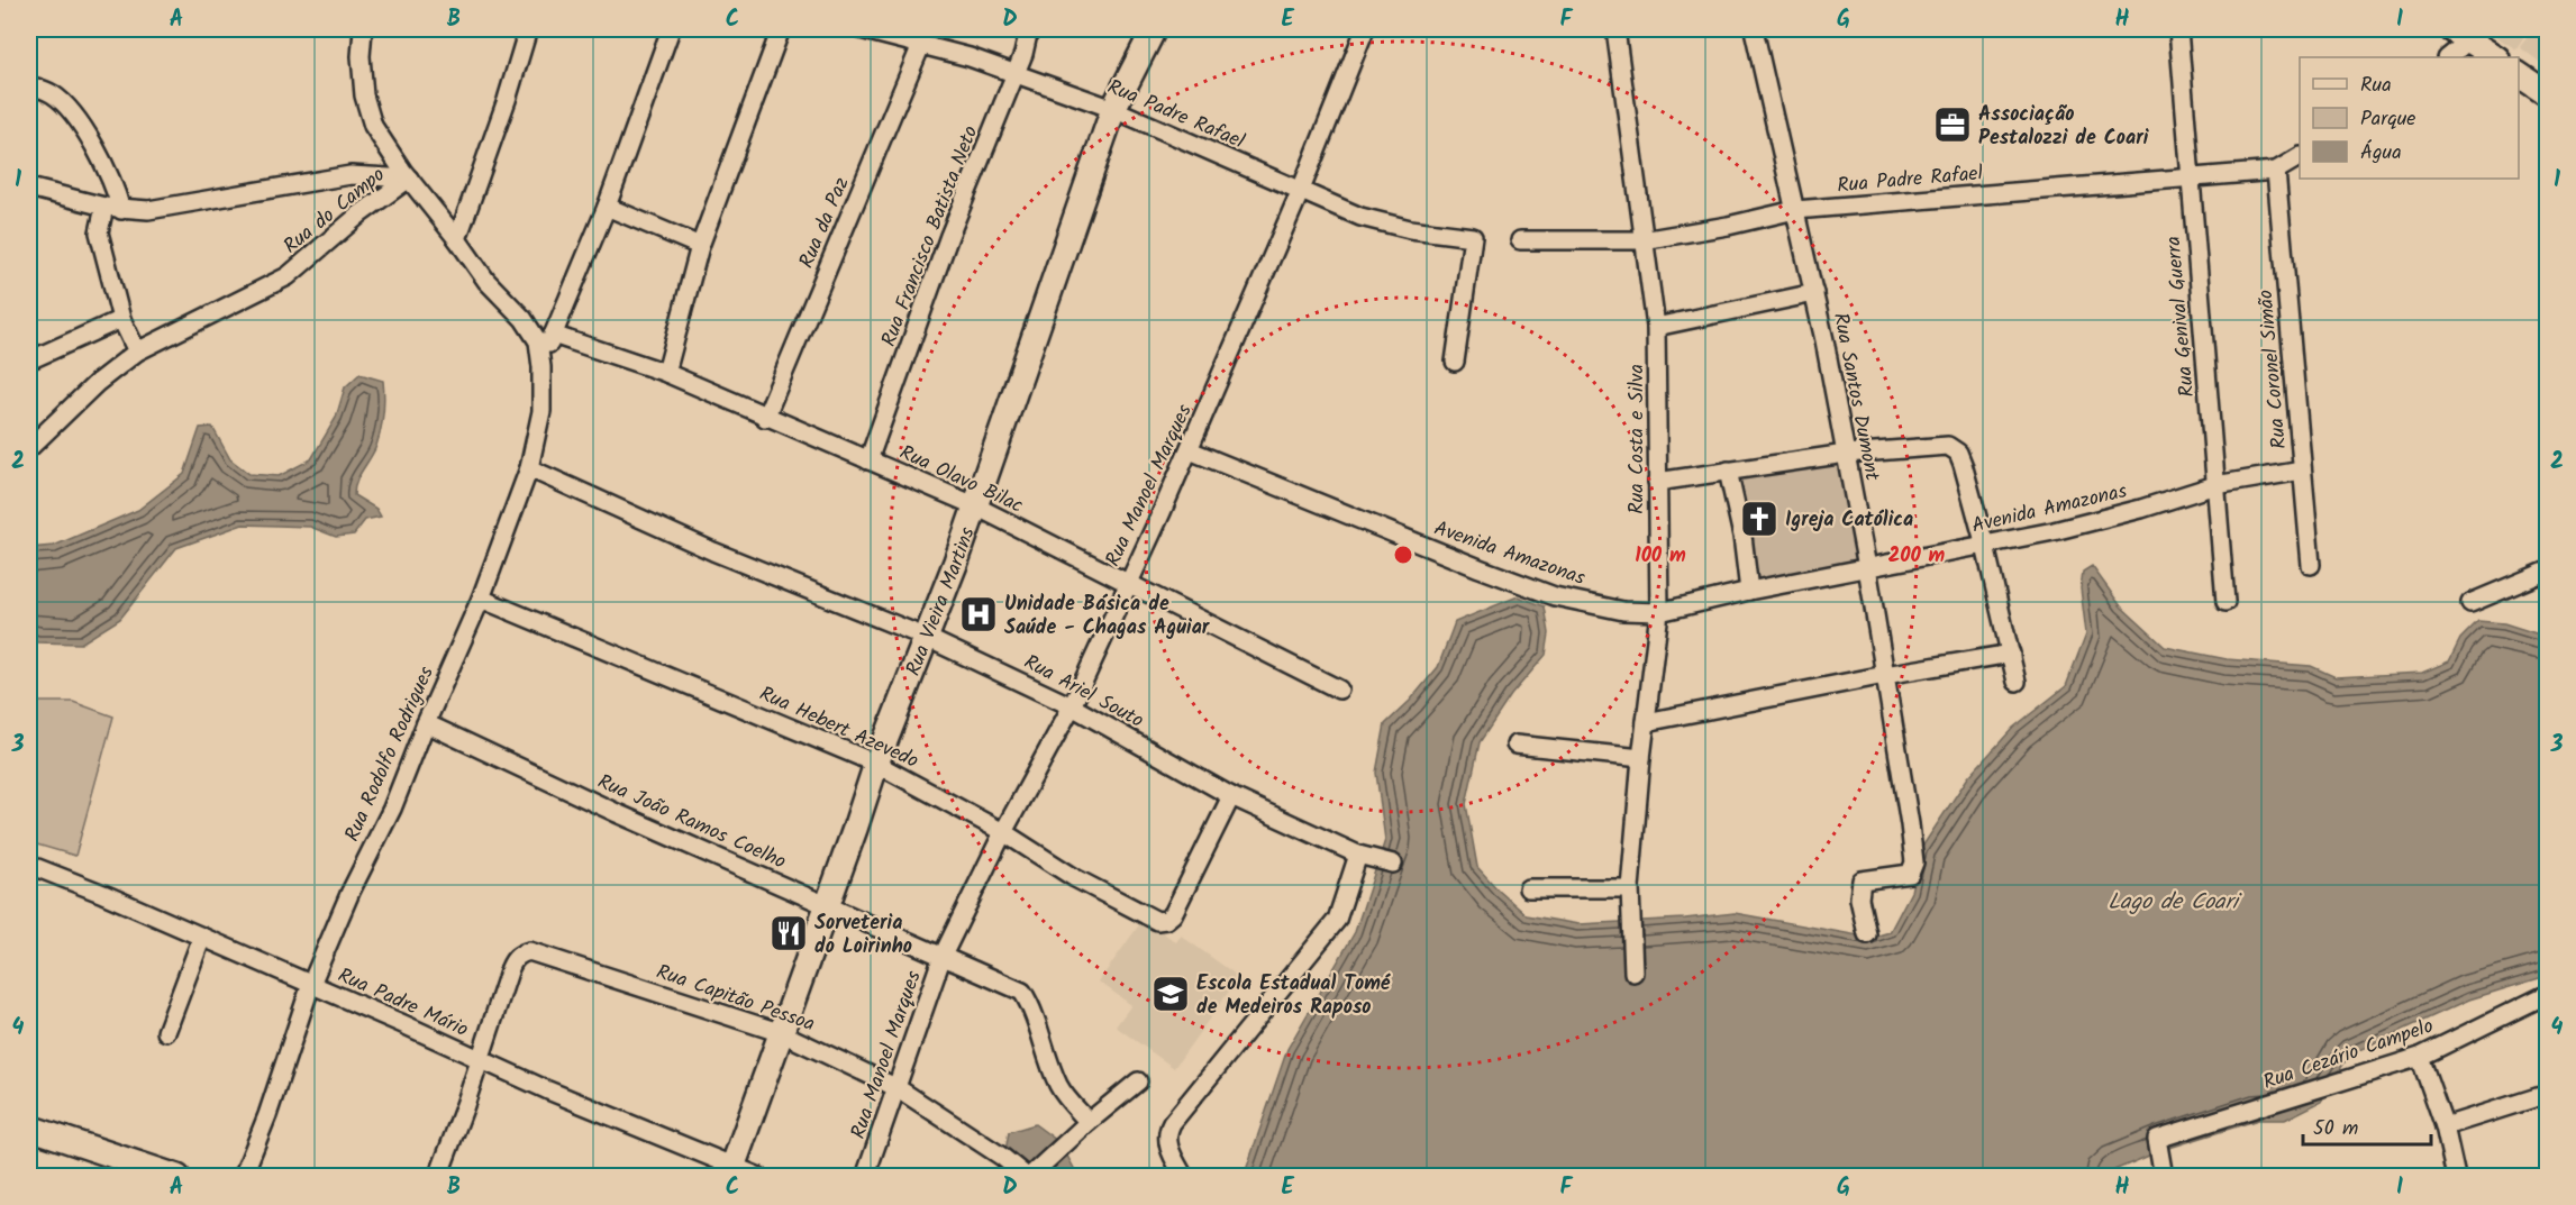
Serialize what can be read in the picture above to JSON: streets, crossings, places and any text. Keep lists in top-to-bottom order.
{
  "streets": {
    "main road": ["Rua Vieira Martins"],
    "street": [
      "Rua Padre Rafael",
      "Rua do Campo",
      "Rua da Paz",
      "Rua Francisco Batista Neto",
      "Rua Genival Guerra",
      "Rua Coronel Simão",
      "Rua Santos Dumont",
      "Rua Costa e Silva",
      "Rua Olavo Bilac",
      "Rua Manoel Marques",
      "Avenida Amazonas",
      "Rua Ariel Souto",
      "Rua Hebert Azevedo",
      "Rua Rodolfo Rodrigues",
      "Rua João Ramos Coelho",
      "Rua Capitão Pessoa",
      "Rua Padre Mário",
      "Rua Cezário Campelo"
    ]
  },
  "crossings": [
    ["Rua Padre Rafael", "Rua da Paz"],
    ["Rua Padre Rafael", "Rua Francisco Batista Neto"],
    ["Rua Padre Rafael", "Rua Genival Guerra"],
    ["Rua Padre Rafael", "Rua Coronel Simão"],
    ["Rua Padre Rafael", "Rua Santos Dumont"],
    ["Rua Padre Rafael", "Rua Costa e Silva"],
    ["Rua Padre Rafael", "Rua Manoel Marques"],
    ["Rua Padre Rafael", "Rua Vieira Martins"],
    ["Rua da Paz", "Rua Olavo Bilac"],
    ["Rua Francisco Batista Neto", "Rua Olavo Bilac"],
    ["Rua Genival Guerra", "Avenida Amazonas"],
    ["Rua Coronel Simão", "Avenida Amazonas"],
    ["Rua Santos Dumont", "Avenida Amazonas"],
    ["Rua Costa e Silva", "Avenida Amazonas"],
    ["Rua Olavo Bilac", "Rua Manoel Marques"],
    ["Rua Olavo Bilac", "Rua Vieira Martins"],
    ["Rua Olavo Bilac", "Rua Rodolfo Rodrigues"],
    ["Rua Manoel Marques", "Avenida Amazonas"],
    ["Rua Manoel Marques", "Rua Ariel Souto"],
    ["Rua Manoel Marques", "Rua Hebert Azevedo"],
    ["Rua Manoel Marques", "Rua João Ramos Coelho"],
    ["Rua Manoel Marques", "Rua Capitão Pessoa"],
    ["Rua Vieira Martins", "Rua Ariel Souto"],
    ["Rua Vieira Martins", "Rua Hebert Azevedo"],
    ["Rua Vieira Martins", "Rua João Ramos Coelho"],
    ["Rua Vieira Martins", "Rua Capitão Pessoa"],
    ["Rua Vieira Martins", "Rua Padre Mário"],
    ["Rua Ariel Souto", "Rua Hebert Azevedo"],
    ["Rua Ariel Souto", "Rua Rodolfo Rodrigues"],
    ["Rua Hebert Azevedo", "Rua Rodolfo Rodrigues"],
    ["Rua Rodolfo Rodrigues", "Rua João Ramos Coelho"],
    ["Rua Rodolfo Rodrigues", "Rua Padre Mário"],
    ["Rua Capitão Pessoa", "Rua Padre Mário"]
  ],
  "water": ["Lago de Coari"],
  "places": {
    "office": ["Associação Pestalozzi de Coari"],
    "church": ["Igreja Católica"],
    "hospital": ["Unidade Básica de Saúde - Chagas Aguiar"],
    "restaurant": ["Sorveteria do Loirinho"],
    "school or university": ["Escola Estadual Tomé de Medeiros Raposo"]
  },
  "legend": ["Rua", "Parque", "Água"],
  "scale_bar": "50 m",
  "grid": {
    "columns": [
      "A",
      "B",
      "C",
      "D",
      "E",
      "F",
      "G",
      "H",
      "I"
    ],
    "rows": [
      "1",
      "2",
      "3",
      "4"
    ]
  },
  "rings": ["100 m", "200 m"]
}
